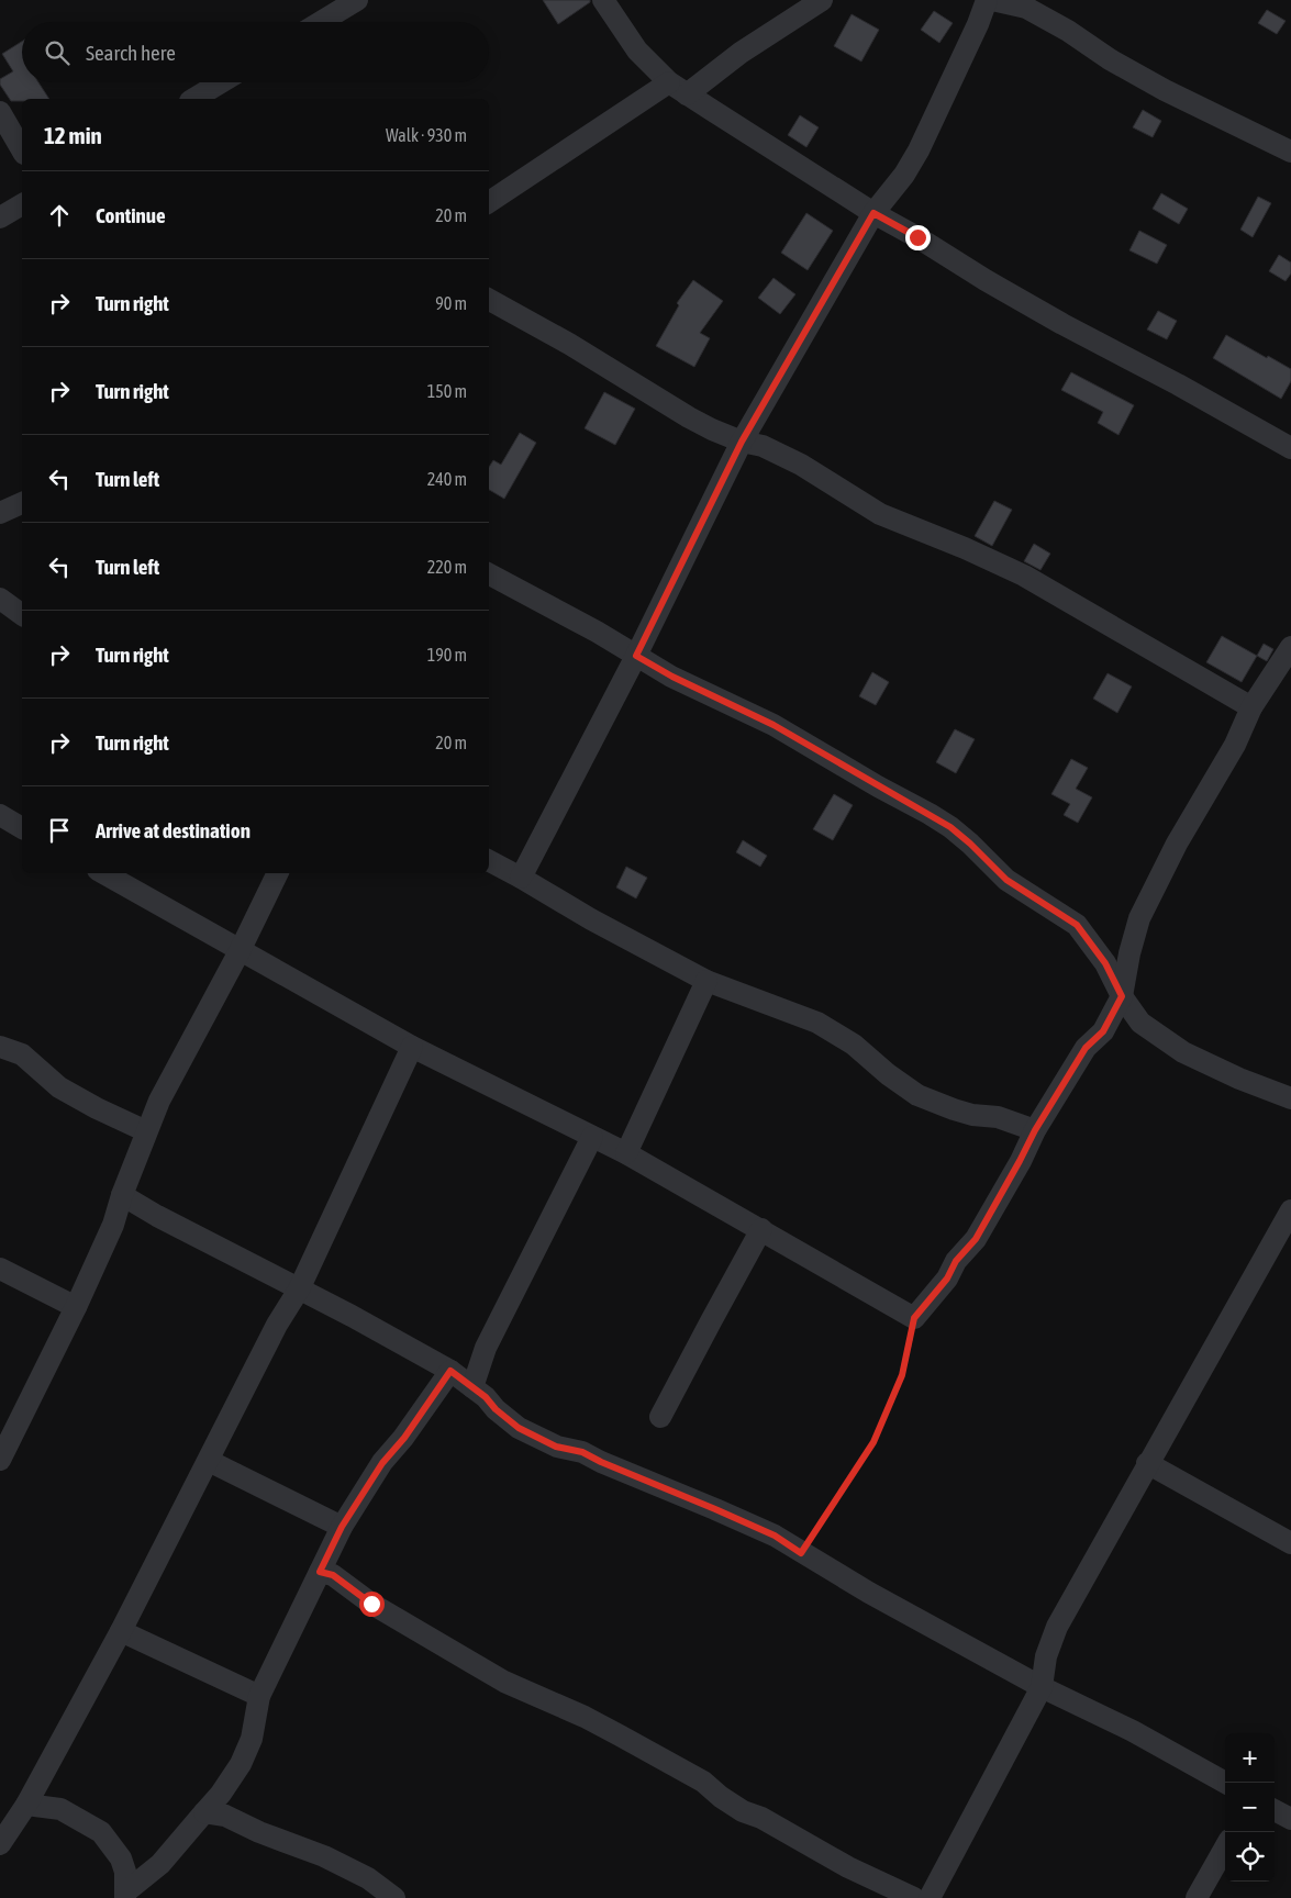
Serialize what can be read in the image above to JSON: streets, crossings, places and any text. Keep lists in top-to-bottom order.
{
  "page": {
    "search": "Search here",
    "heading": ["12 min", "Walk · 930 m"],
    "list": [
      ["Continue", "20 m"],
      ["Turn right", "90 m"],
      ["Turn right", "150 m"],
      ["Turn left", "240 m"],
      ["Turn left", "220 m"],
      ["Turn right", "190 m"],
      ["Turn right", "20 m"],
      "Arrive at destination"
    ],
    "map_buttons": ["+", "−"]
  }
}
